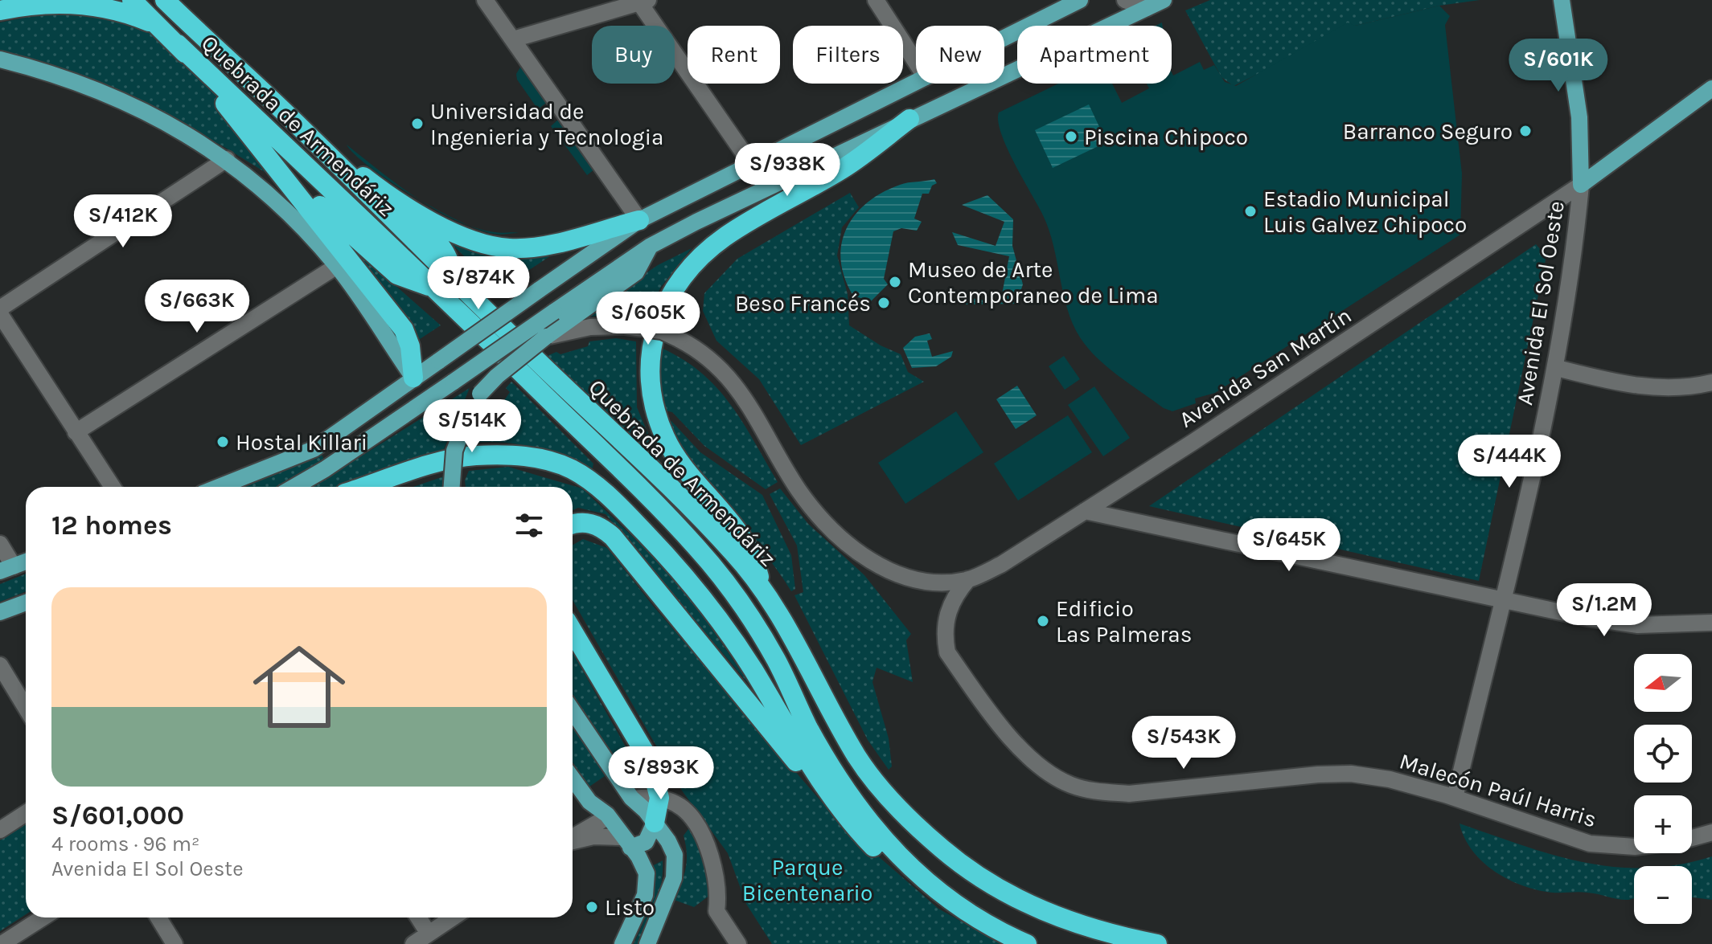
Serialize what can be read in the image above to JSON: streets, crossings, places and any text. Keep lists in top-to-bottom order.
{
  "streets": {
    "highway": ["Quebrada de Armendáriz"],
    "main road": ["Avenida El Sol Oeste"],
    "street": ["Avenida San Martín", "Malecón Paúl Harris"]
  },
  "crossings": [
    ["Avenida El Sol Oeste", "Avenida San Martín"],
    ["Avenida El Sol Oeste", "Malecón Paúl Harris"],
    ["Avenida San Martín", "Malecón Paúl Harris"]
  ],
  "parks": ["Parque Bicentenario"],
  "places": [
    "Universidad de Ingenieria y Tecnologia",
    "Barranco Seguro",
    "Piscina Chipoco",
    "Estadio Municipal Luis Galvez Chipoco",
    "Museo de Arte Contemporaneo de Lima",
    "Beso Francés",
    "Hostal Killari",
    "Edificio Las Palmeras",
    "Listo"
  ],
  "north": "left",
  "page": {
    "chip": [
      "Buy",
      "Rent",
      "Filters",
      "New",
      "Apartment"
    ],
    "price": [
      "S/601K",
      "S/938K",
      "S/412K",
      "S/874K",
      "S/663K",
      "S/605K",
      "S/514K",
      "S/444K",
      "S/645K",
      "S/1.2M",
      "S/543K",
      "S/893K"
    ],
    "heading": "12 homes",
    "list": [
      {
        "name": "S/601,000",
        "note": "4 rooms · 96 m² · Avenida El Sol Oeste"
      }
    ],
    "map_buttons": ["+", "−"]
  }
}
